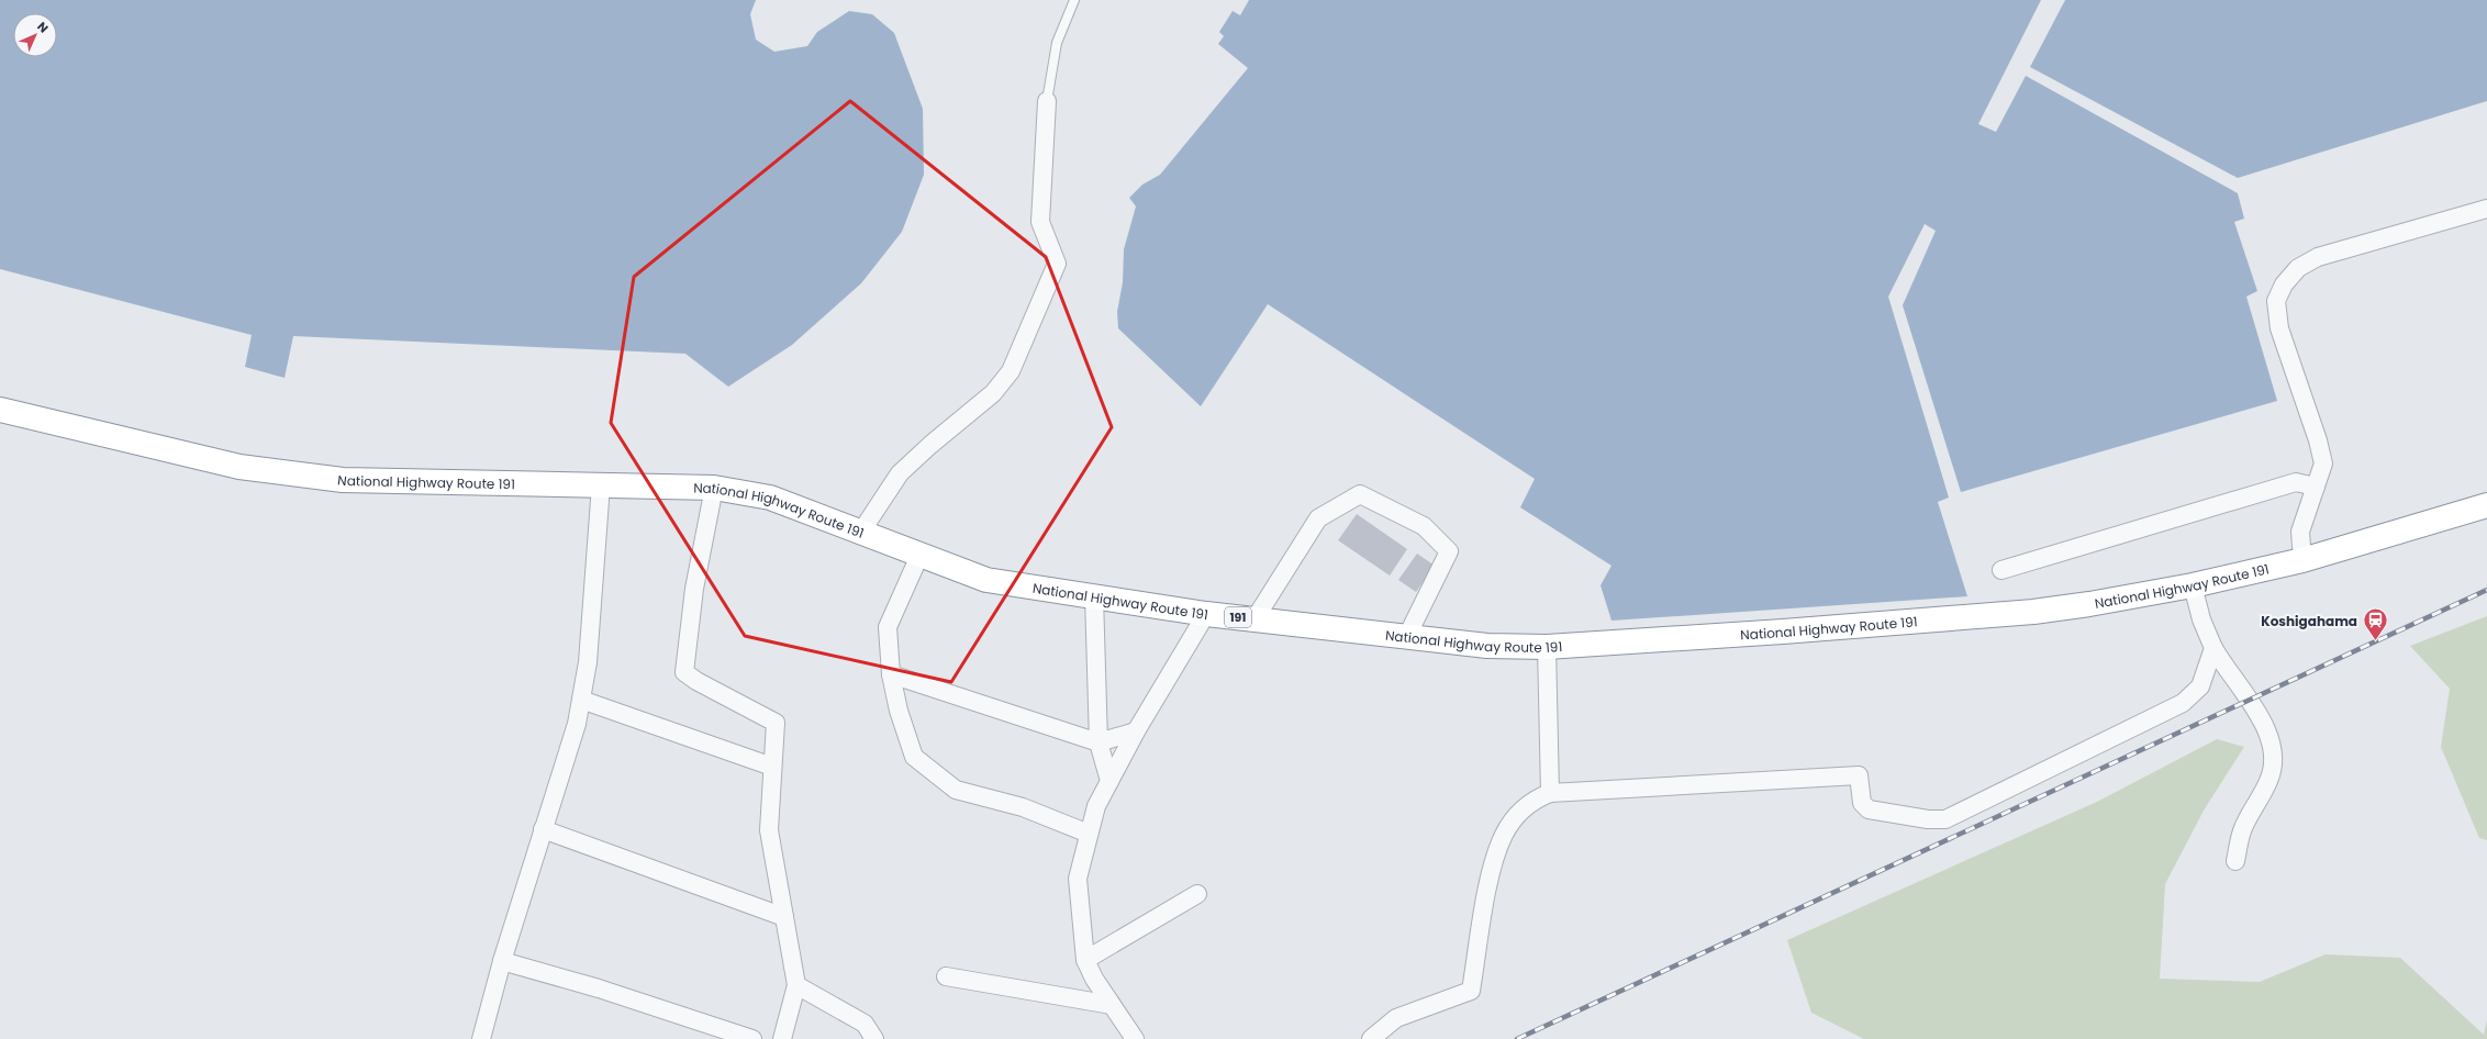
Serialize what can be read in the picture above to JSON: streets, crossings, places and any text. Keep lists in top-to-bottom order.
{
  "streets": {
    "highway": ["National Highway Route 191", "191"]
  },
  "places": {
    "station": ["Koshigahama"]
  },
  "north": "top right"
}
